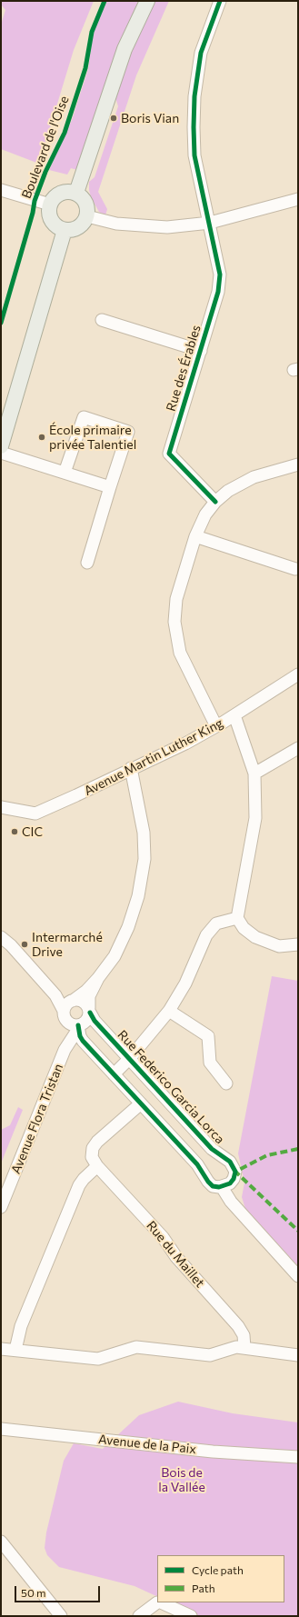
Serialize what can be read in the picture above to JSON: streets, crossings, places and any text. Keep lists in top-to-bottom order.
{
  "streets": {
    "street": [
      "Rue des Érables",
      "Avenue Martin Luther King",
      "Rue Federico Garcia Lorca",
      "Avenue Flora Tristan",
      "Rue du Maillet",
      "Avenue de la Paix"
    ],
    "cycle path": ["Boulevard de l'Oise"]
  },
  "crossings": [
    ["Rue Federico Garcia Lorca", "Avenue Flora Tristan"]
  ],
  "parks": ["Bois de la Vallée"],
  "places": [
    "Boris Vian",
    "École primaire privée Talentiel",
    "CIC",
    "Intermarché Drive"
  ],
  "legend": ["Cycle path", "Path"],
  "scale_bar": "50 m"
}
